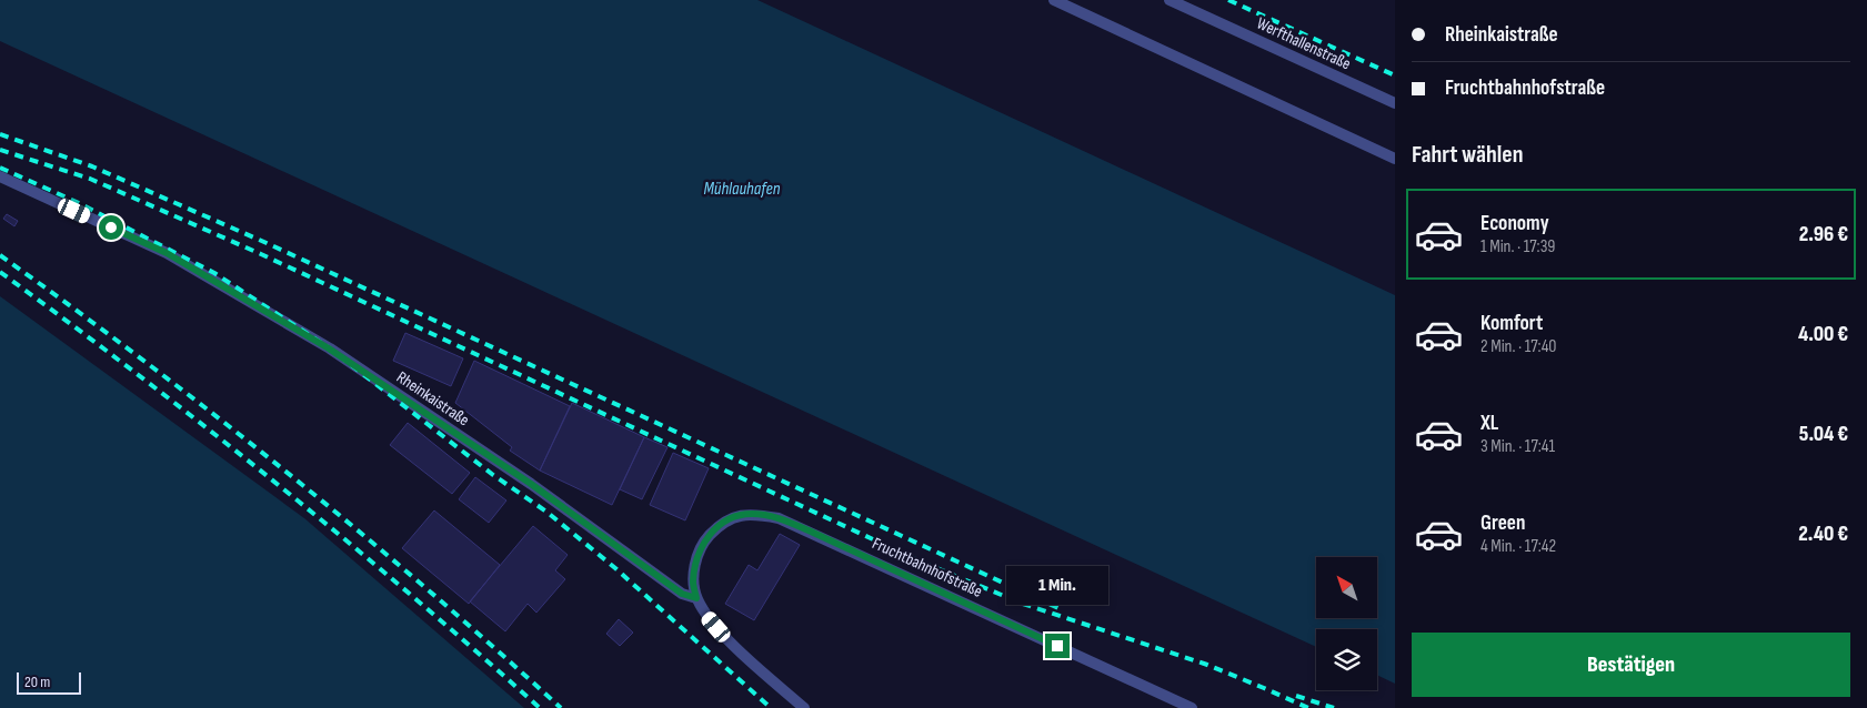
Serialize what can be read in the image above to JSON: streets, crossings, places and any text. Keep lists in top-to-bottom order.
{
  "streets": {
    "street": ["Werfthallenstraße", "Rheinkaistraße", "Fruchtbahnhofstraße"]
  },
  "crossings": [
    ["Rheinkaistraße", "Fruchtbahnhofstraße"]
  ],
  "water": ["Mühlauhafen"],
  "scale_bar": "20 m",
  "north": "top left",
  "page": {
    "banner": ["Rheinkaistraße", "Fruchtbahnhofstraße"],
    "heading": "Fahrt wählen",
    "list": [
      {
        "name": "Economy",
        "note": "1 Min. · 17:39",
        "value": "2.96 €"
      },
      {
        "name": "Komfort",
        "note": "2 Min. · 17:40",
        "value": "4.00 €"
      },
      {
        "name": "XL",
        "note": "3 Min. · 17:41",
        "value": "5.04 €"
      },
      {
        "name": "Green",
        "note": "4 Min. · 17:42",
        "value": "2.40 €"
      }
    ],
    "bubble": "1 Min.",
    "buttons": "Bestätigen",
    "scale": "20 m"
  }
}
